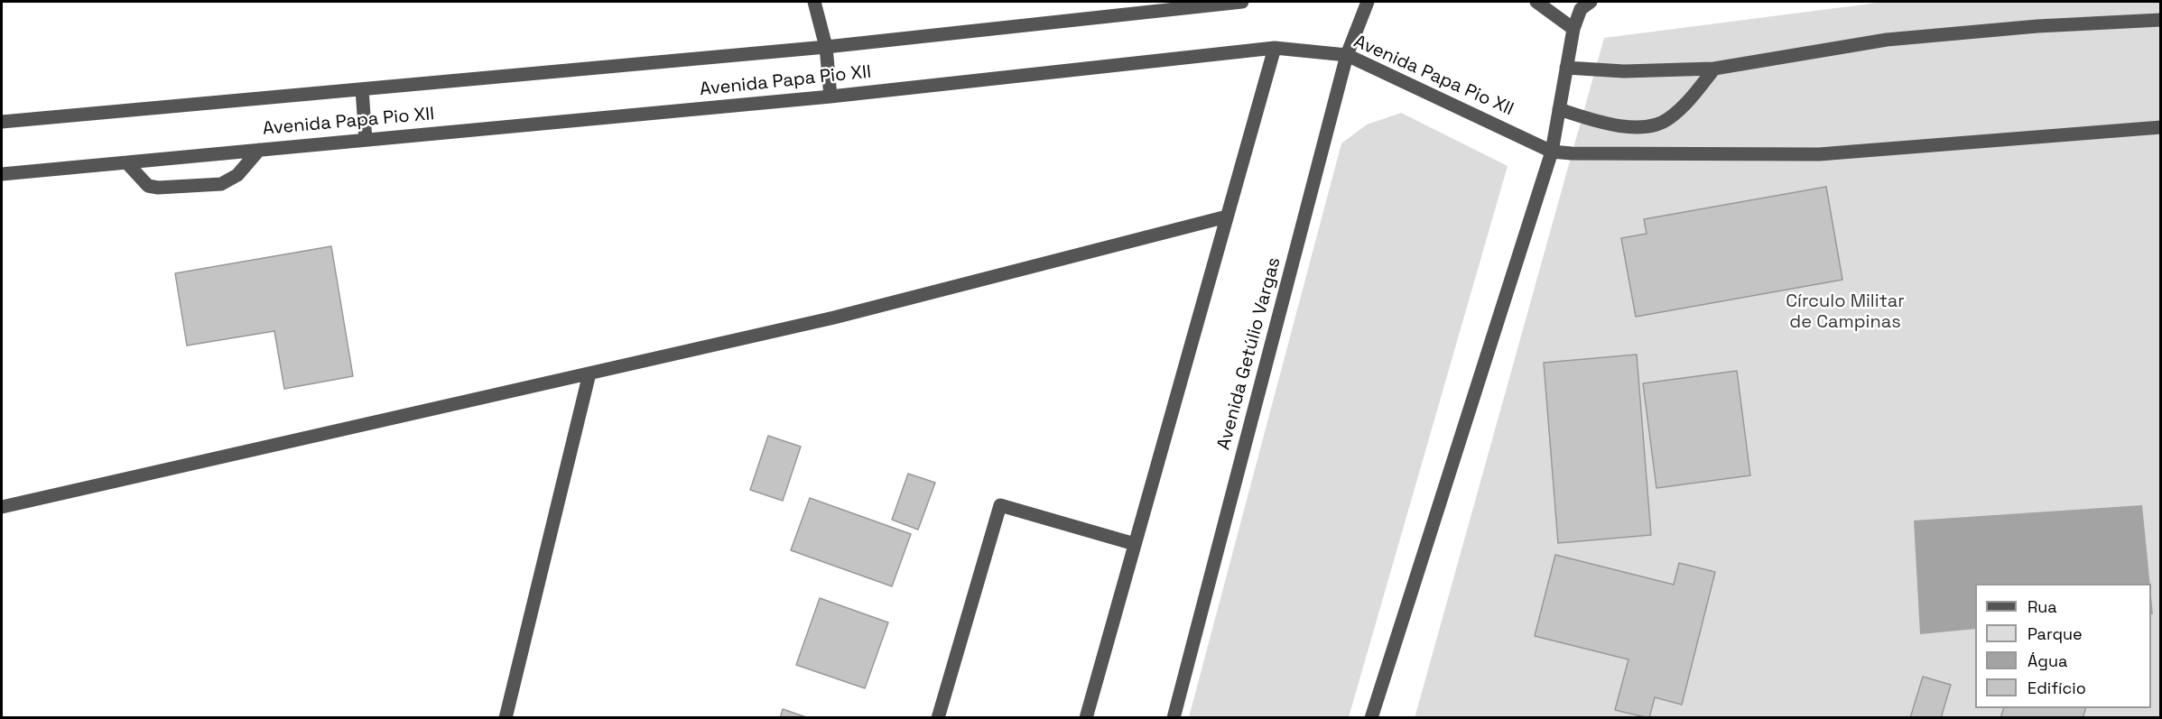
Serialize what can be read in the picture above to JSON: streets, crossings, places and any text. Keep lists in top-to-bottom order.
{
  "streets": {
    "street": ["Avenida Papa Pio XII", "Avenida Getúlio Vargas"]
  },
  "crossings": [
    ["Avenida Papa Pio XII", "Avenida Getúlio Vargas"]
  ],
  "parks": ["Círculo Militar de Campinas"],
  "legend": [
    "Rua",
    "Parque",
    "Água",
    "Edifício"
  ]
}
